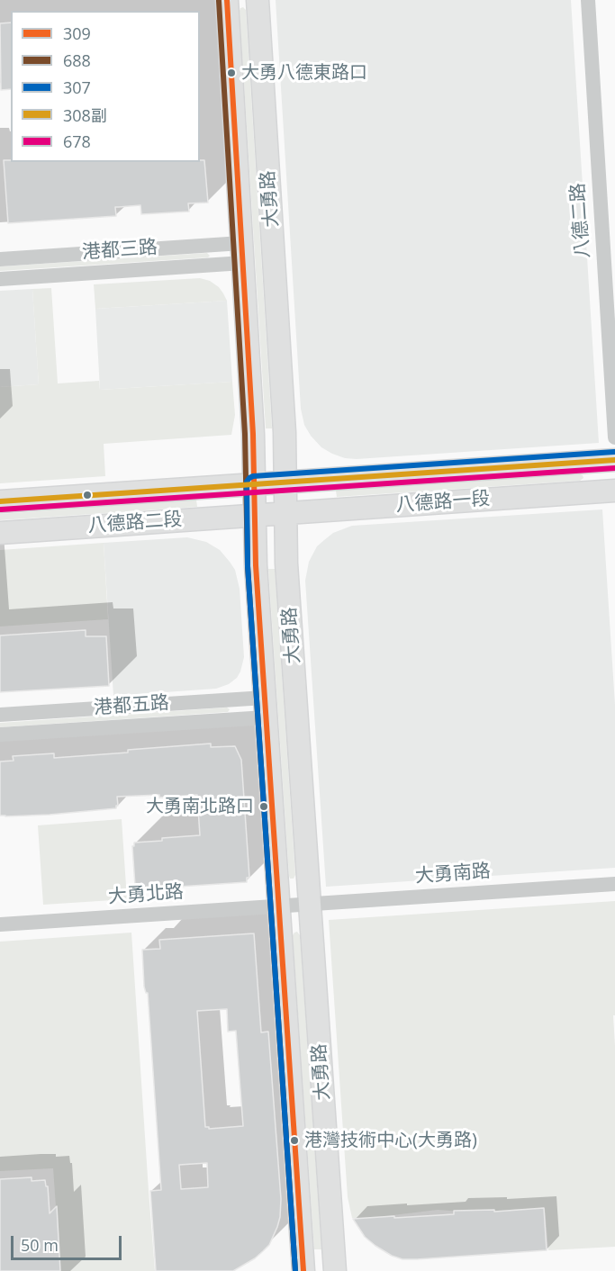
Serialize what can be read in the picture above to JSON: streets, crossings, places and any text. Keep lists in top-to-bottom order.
{
  "streets": {
    "street": [
      "大勇路",
      "八德二路",
      "港都三路",
      "八德路一段",
      "八德路二段",
      "港都五路",
      "大勇南路",
      "大勇北路"
    ]
  },
  "crossings": [
    ["大勇路", "港都三路"],
    ["大勇路", "八德路一段"],
    ["大勇路", "八德路二段"],
    ["大勇路", "港都五路"],
    ["大勇路", "大勇南路"],
    ["大勇路", "大勇北路"],
    ["八德路一段", "八德路二段"],
    ["大勇南路", "大勇北路"]
  ],
  "places": ["大勇八德東路口", "大勇南北路口", "港灣技術中心(大勇路)"],
  "lines": [
    "transit line 309",
    "transit line 688",
    "transit line 307",
    "transit line 308副",
    "transit line 678"
  ],
  "legend": [
    "309",
    "688",
    "307",
    "308副",
    "678"
  ],
  "scale_bar": "50 m"
}
